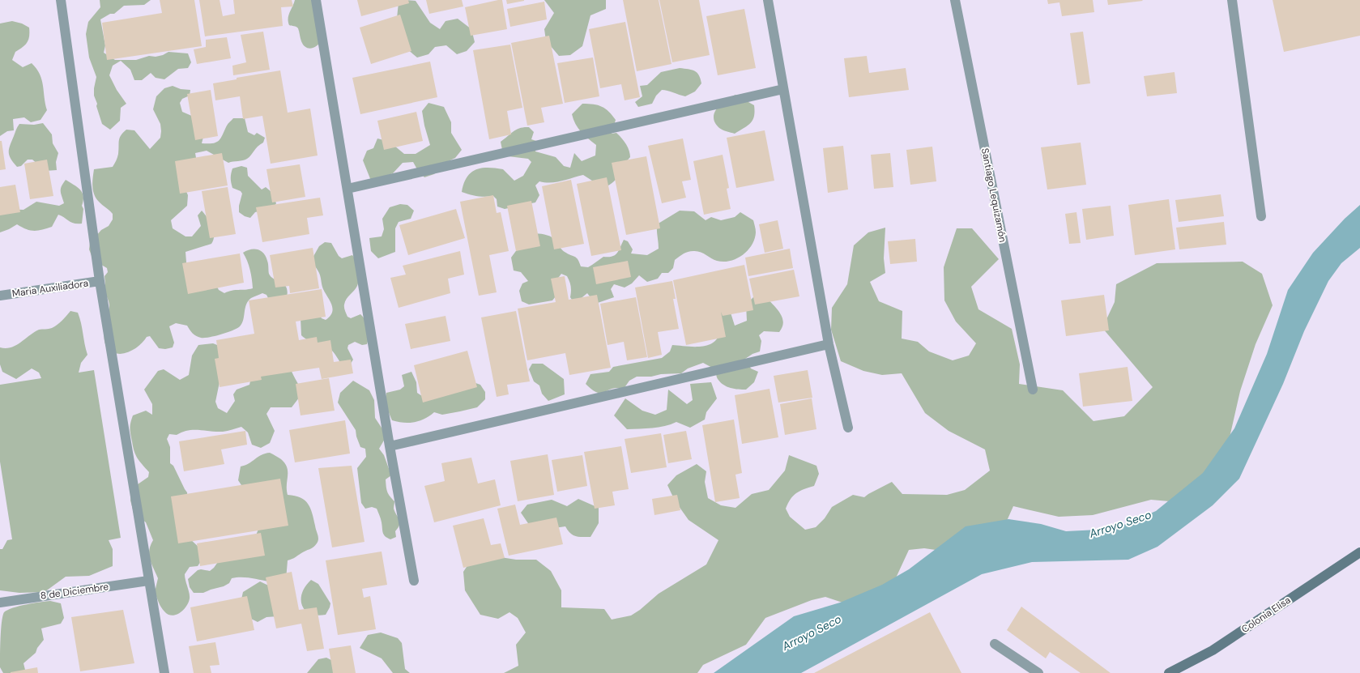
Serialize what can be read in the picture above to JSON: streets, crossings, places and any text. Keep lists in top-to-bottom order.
{
  "streets": {
    "street": [
      "Santiago Lequizamón",
      "Maria Auxiliadora",
      "8 de Diciembre",
      "Colonia Elisa"
    ]
  },
  "water": ["Arroyo Seco"]
}
